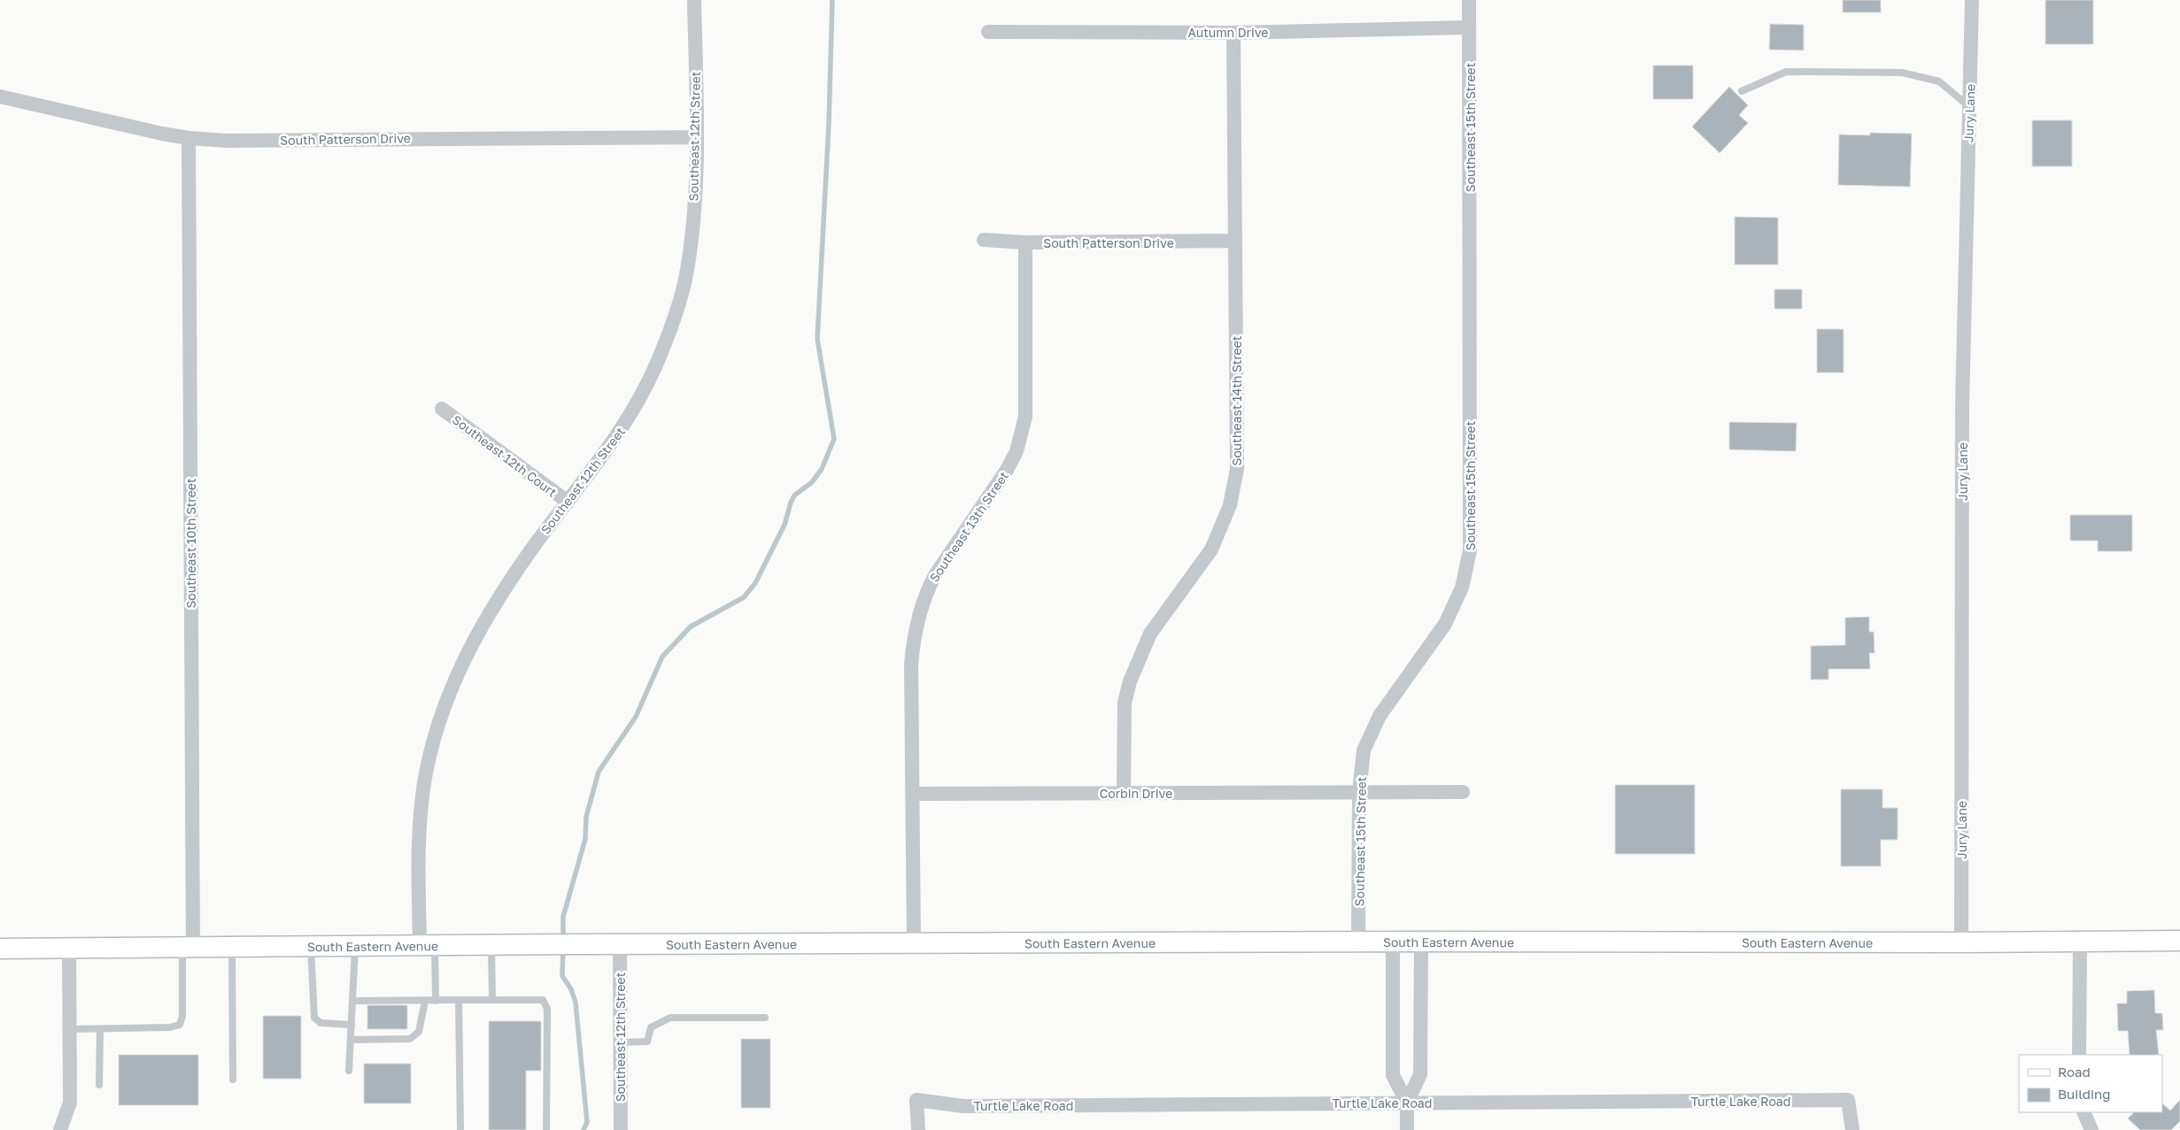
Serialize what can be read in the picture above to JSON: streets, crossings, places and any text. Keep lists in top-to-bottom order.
{
  "streets": {
    "main road": ["South Eastern Avenue"],
    "street": [
      "Autumn Drive",
      "Jury Lane",
      "Southeast 15th Street",
      "Southeast 12th Street",
      "South Patterson Drive",
      "Southeast 14th Street",
      "Southeast 12th Court",
      "Southeast 13th Street",
      "Southeast 10th Street",
      "Corbin Drive",
      "Turtle Lake Road"
    ]
  },
  "crossings": [
    ["Autumn Drive", "Southeast 15th Street"],
    ["Autumn Drive", "Southeast 14th Street"],
    ["Jury Lane", "South Eastern Avenue"],
    ["Southeast 15th Street", "Corbin Drive"],
    ["Southeast 15th Street", "South Eastern Avenue"],
    ["Southeast 12th Street", "South Patterson Drive"],
    ["Southeast 12th Street", "Southeast 12th Court"],
    ["Southeast 12th Street", "South Eastern Avenue"],
    ["South Patterson Drive", "Southeast 14th Street"],
    ["South Patterson Drive", "Southeast 13th Street"],
    ["South Patterson Drive", "Southeast 10th Street"],
    ["Southeast 14th Street", "Corbin Drive"],
    ["Southeast 13th Street", "Corbin Drive"],
    ["Southeast 13th Street", "South Eastern Avenue"],
    ["Southeast 10th Street", "South Eastern Avenue"]
  ],
  "legend": ["Road", "Building"]
}
